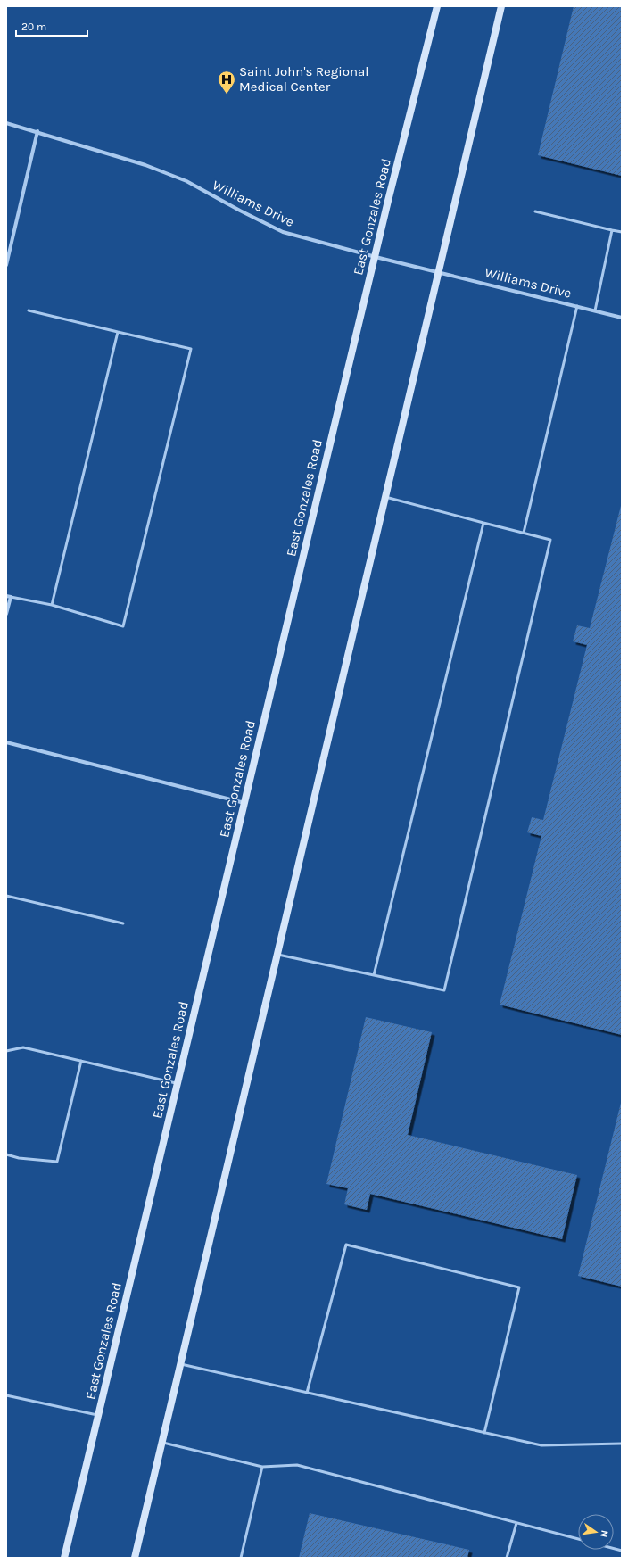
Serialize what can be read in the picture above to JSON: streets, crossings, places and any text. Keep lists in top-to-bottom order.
{
  "streets": {
    "main road": ["East Gonzales Road"],
    "street": ["Williams Drive"]
  },
  "crossings": [
    ["Williams Drive", "East Gonzales Road"]
  ],
  "places": {
    "hospital": ["Saint John's Regional Medical Center"]
  },
  "scale_bar": "20 m",
  "north": "right"
}
